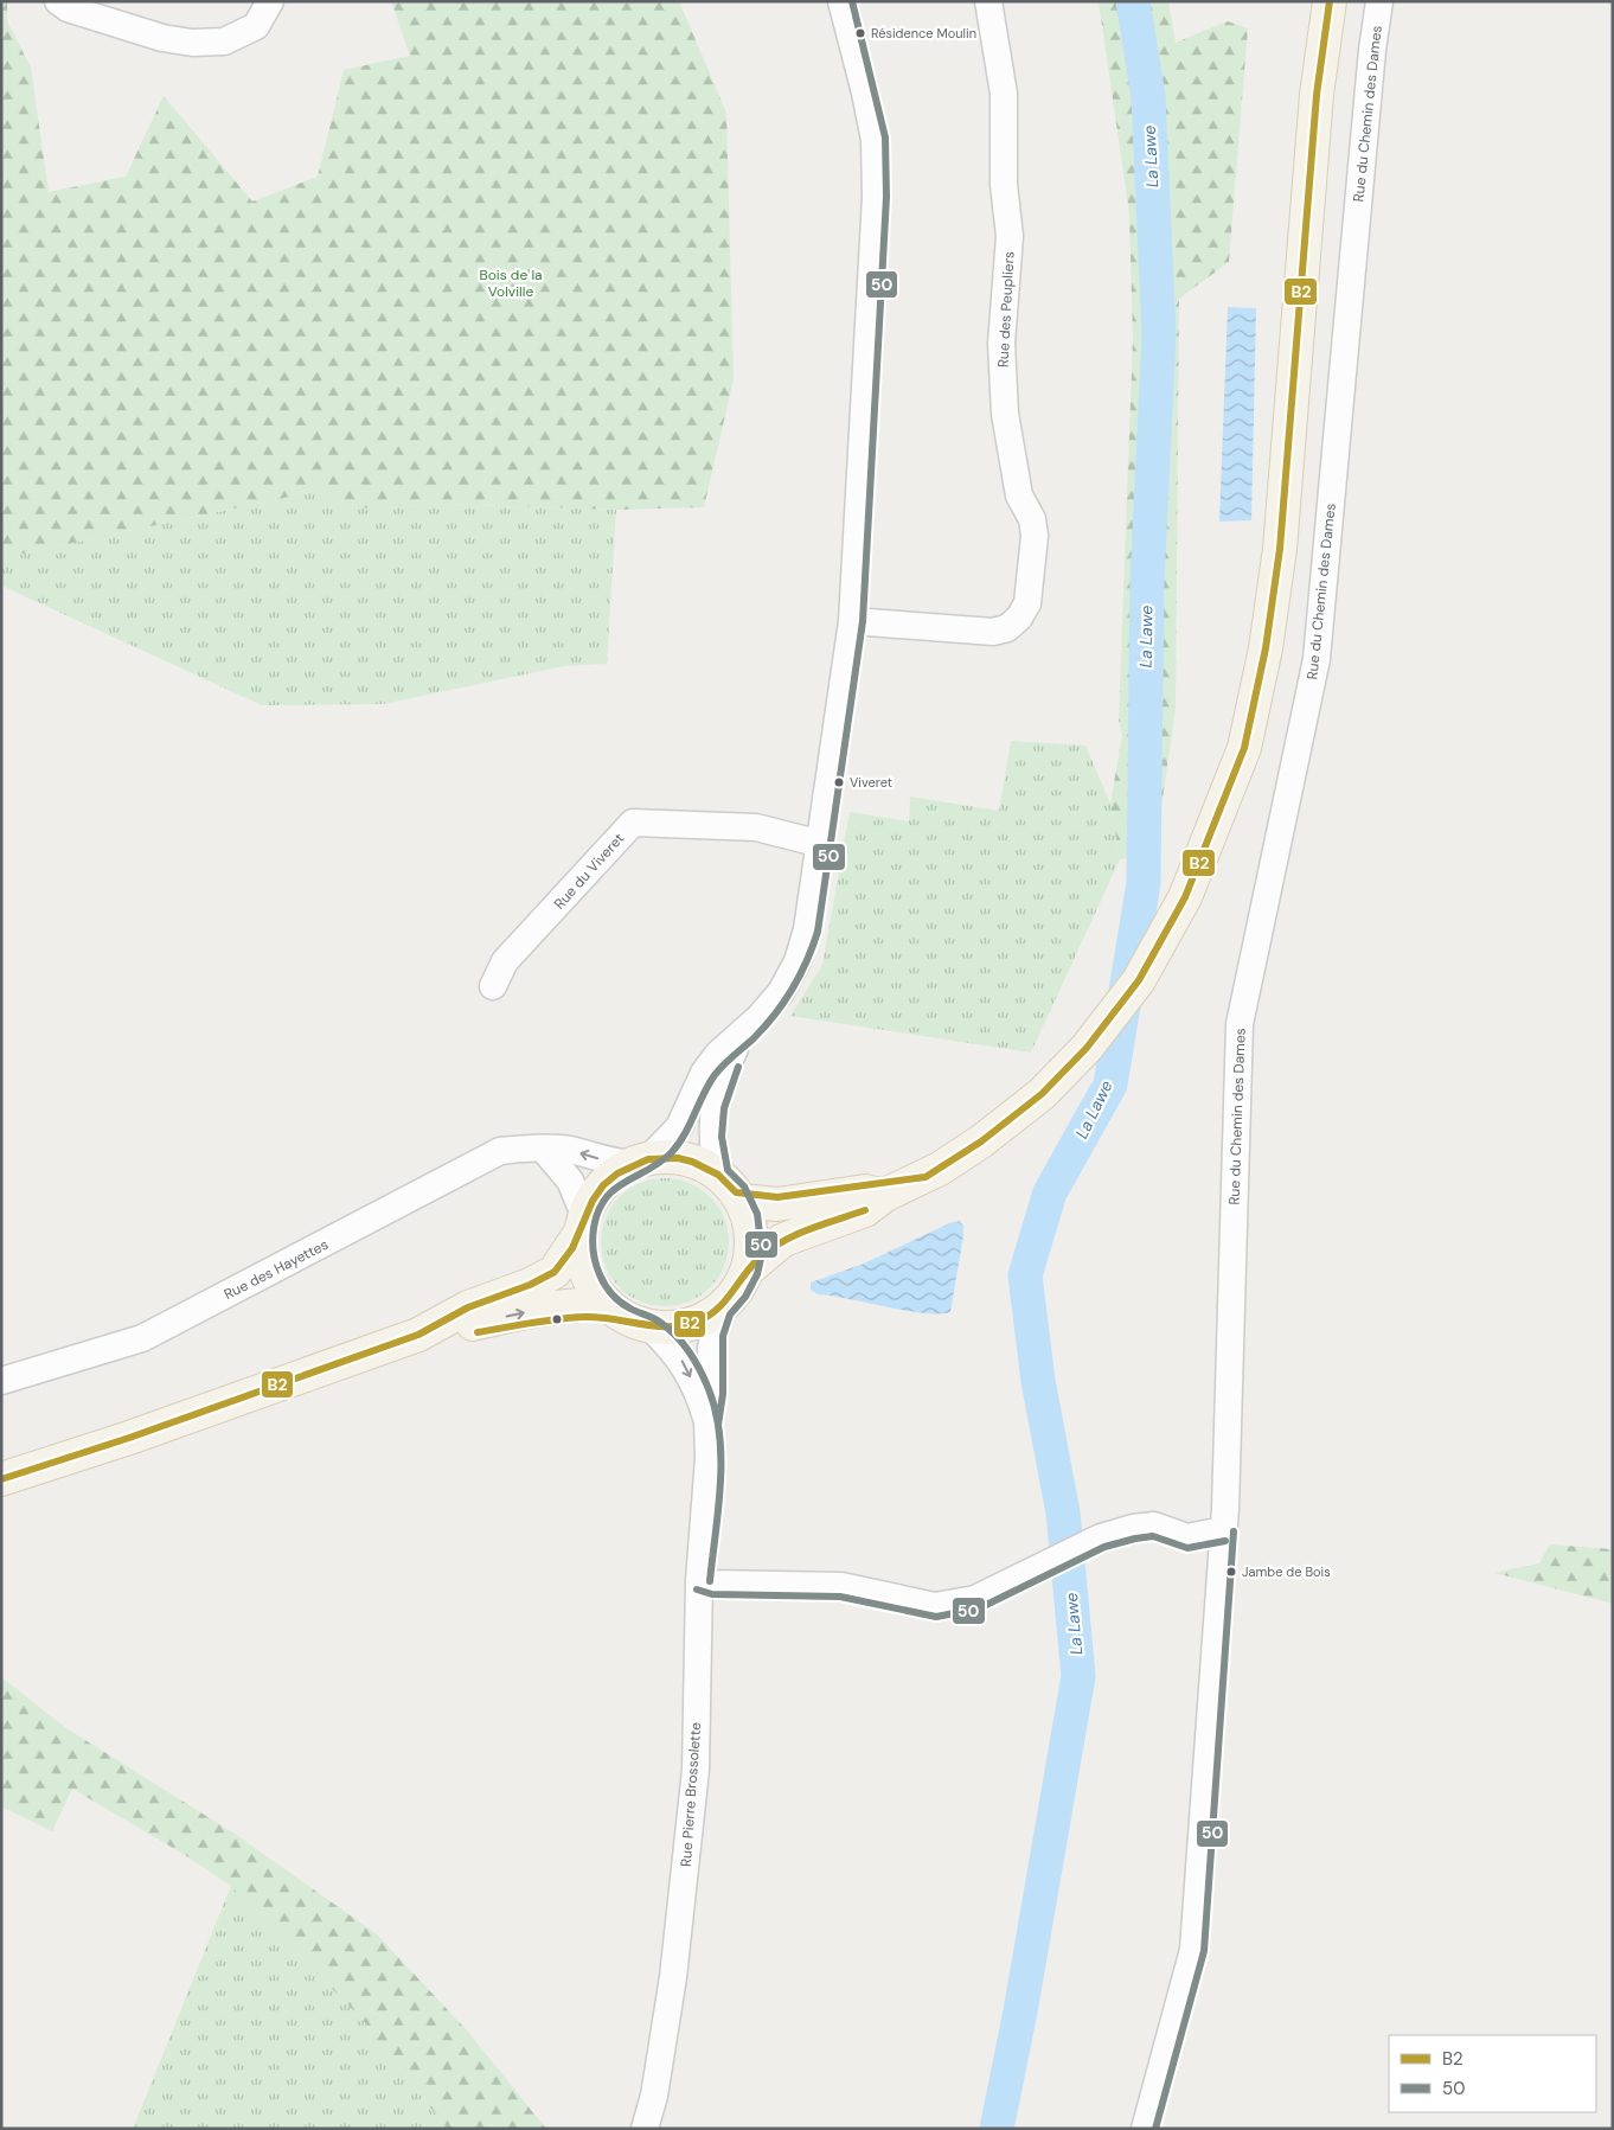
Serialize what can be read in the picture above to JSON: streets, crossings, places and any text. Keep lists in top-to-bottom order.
{
  "streets": {
    "street": [
      "Rue du Chemin des Dames",
      "Rue des Peupliers",
      "Rue du Viveret",
      "Rue des Hayettes",
      "Rue Pierre Brossolette"
    ]
  },
  "crossings": [
    ["Rue des Hayettes", "Rue Pierre Brossolette"]
  ],
  "water": ["La Lawe"],
  "parks": ["Bois de la Volville"],
  "places": ["Résidence Moulin", "Viveret", "Jambe de Bois"],
  "lines": ["transit line B2", "transit line 50"],
  "legend": ["B2", "50"]
}
